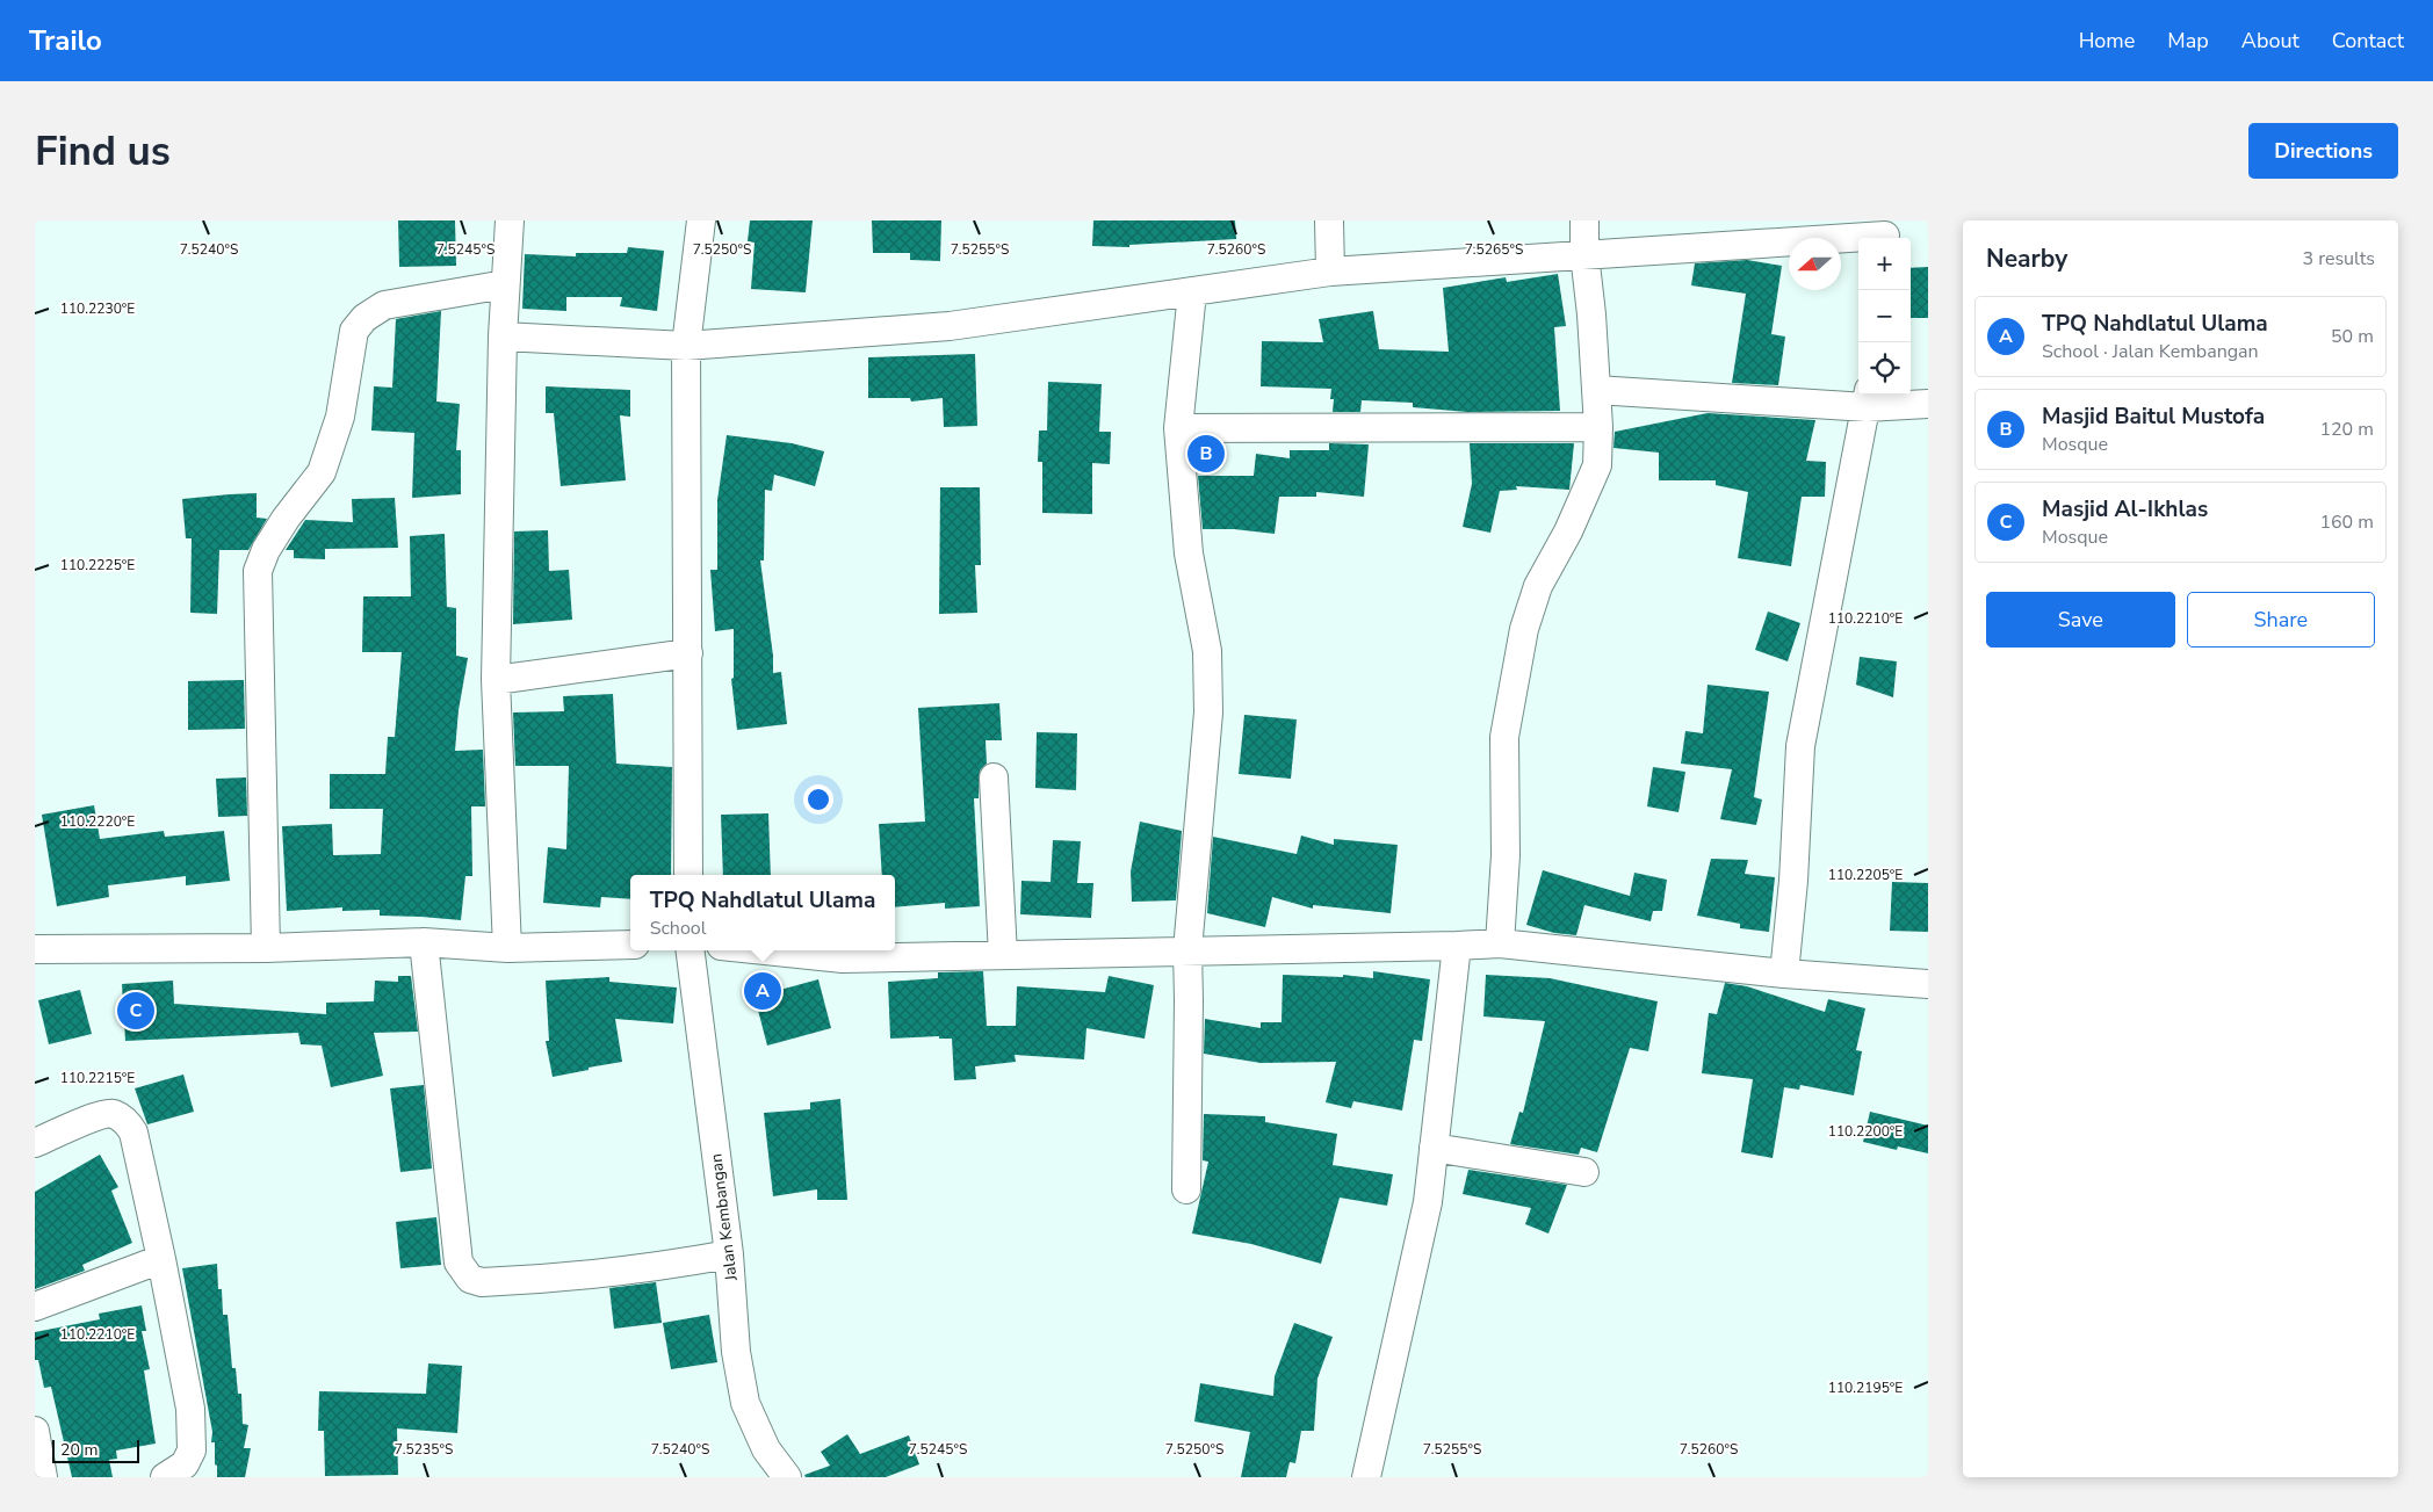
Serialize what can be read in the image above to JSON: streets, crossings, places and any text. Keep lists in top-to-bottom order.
{
  "streets": {
    "street": ["Jalan Kembangan"]
  },
  "scale_bar": "20 m",
  "north": "left",
  "page": {
    "header": "Trailo",
    "nav": [
      "Home",
      "Map",
      "About",
      "Contact"
    ],
    "buttons": [
      "Directions",
      ["Save", "Share"]
    ],
    "title": "Find us",
    "heading": ["Nearby", "3 results"],
    "map_buttons": ["+", "−"],
    "list": [
      {
        "mark": "A",
        "name": "TPQ Nahdlatul Ulama",
        "note": "School · Jalan Kembangan",
        "value": "50 m"
      },
      {
        "mark": "B",
        "name": "Masjid Baitul Mustofa",
        "note": "Mosque",
        "value": "120 m"
      },
      {
        "mark": "C",
        "name": "Masjid Al-Ikhlas",
        "note": "Mosque",
        "value": "160 m"
      }
    ],
    "pins": ["B", "A", "C"],
    "popup": ["TPQ Nahdlatul Ulama", "School"],
    "scale": "20 m"
  },
  "coordinates": [
    "7.5240°S",
    "7.5245°S",
    "7.5250°S",
    "7.5255°S",
    "7.5260°S",
    "7.5265°S",
    "110.2230°E",
    "110.2225°E",
    "110.2210°E",
    "110.2220°E",
    "110.2205°E",
    "110.2215°E",
    "110.2200°E",
    "110.2195°E",
    "7.5235°S"
  ]
}
